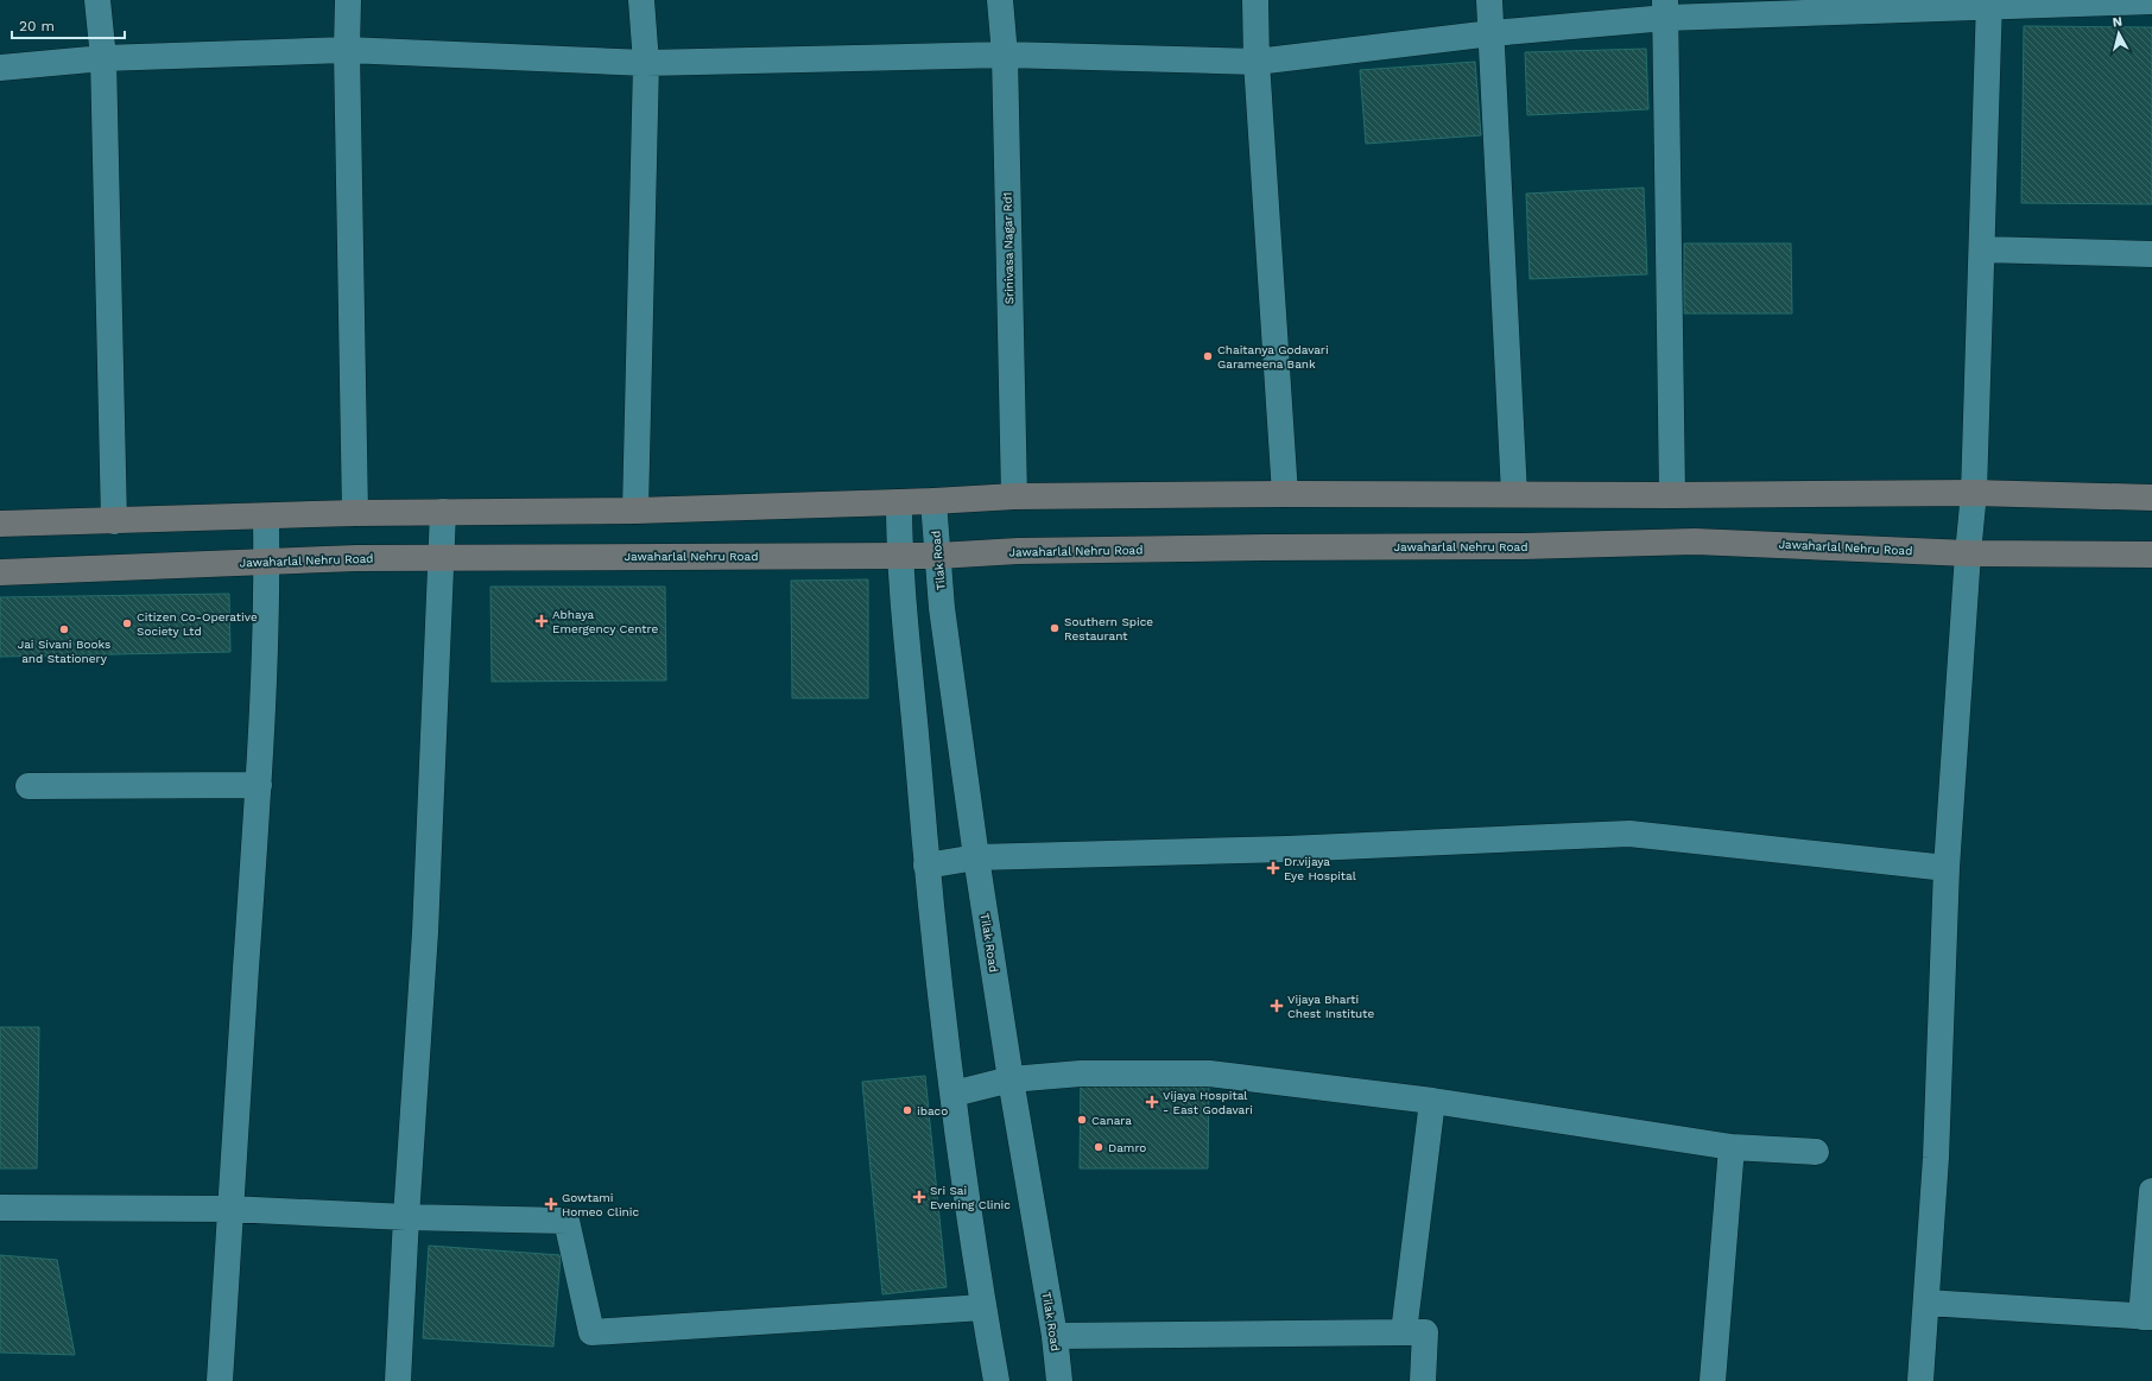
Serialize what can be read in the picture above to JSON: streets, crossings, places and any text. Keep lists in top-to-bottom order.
{
  "streets": {
    "main road": ["Jawaharlal Nehru Road"],
    "street": ["Srinivasa Nagar Rd1", "Tilak Road"]
  },
  "crossings": [
    ["Jawaharlal Nehru Road", "Tilak Road"]
  ],
  "places": {
    "other": [
      "Chaitanya Godavari Garameena Bank",
      "Citizen Co-Operative Society Ltd",
      "Southern Spice Restaurant",
      "Jai Sivani Books and Stationery",
      "ibaco",
      "Canara",
      "Damro"
    ],
    "health": [
      "Abhaya Emergency Centre",
      "Dr.vijaya Eye Hospital",
      "Vijaya Bharti Chest Institute",
      "Vijaya Hospital - East Godavari",
      "Sri Sai Evening Clinic",
      "Gowtami Homeo Clinic"
    ]
  },
  "scale_bar": "20 m",
  "north": "top"
}
